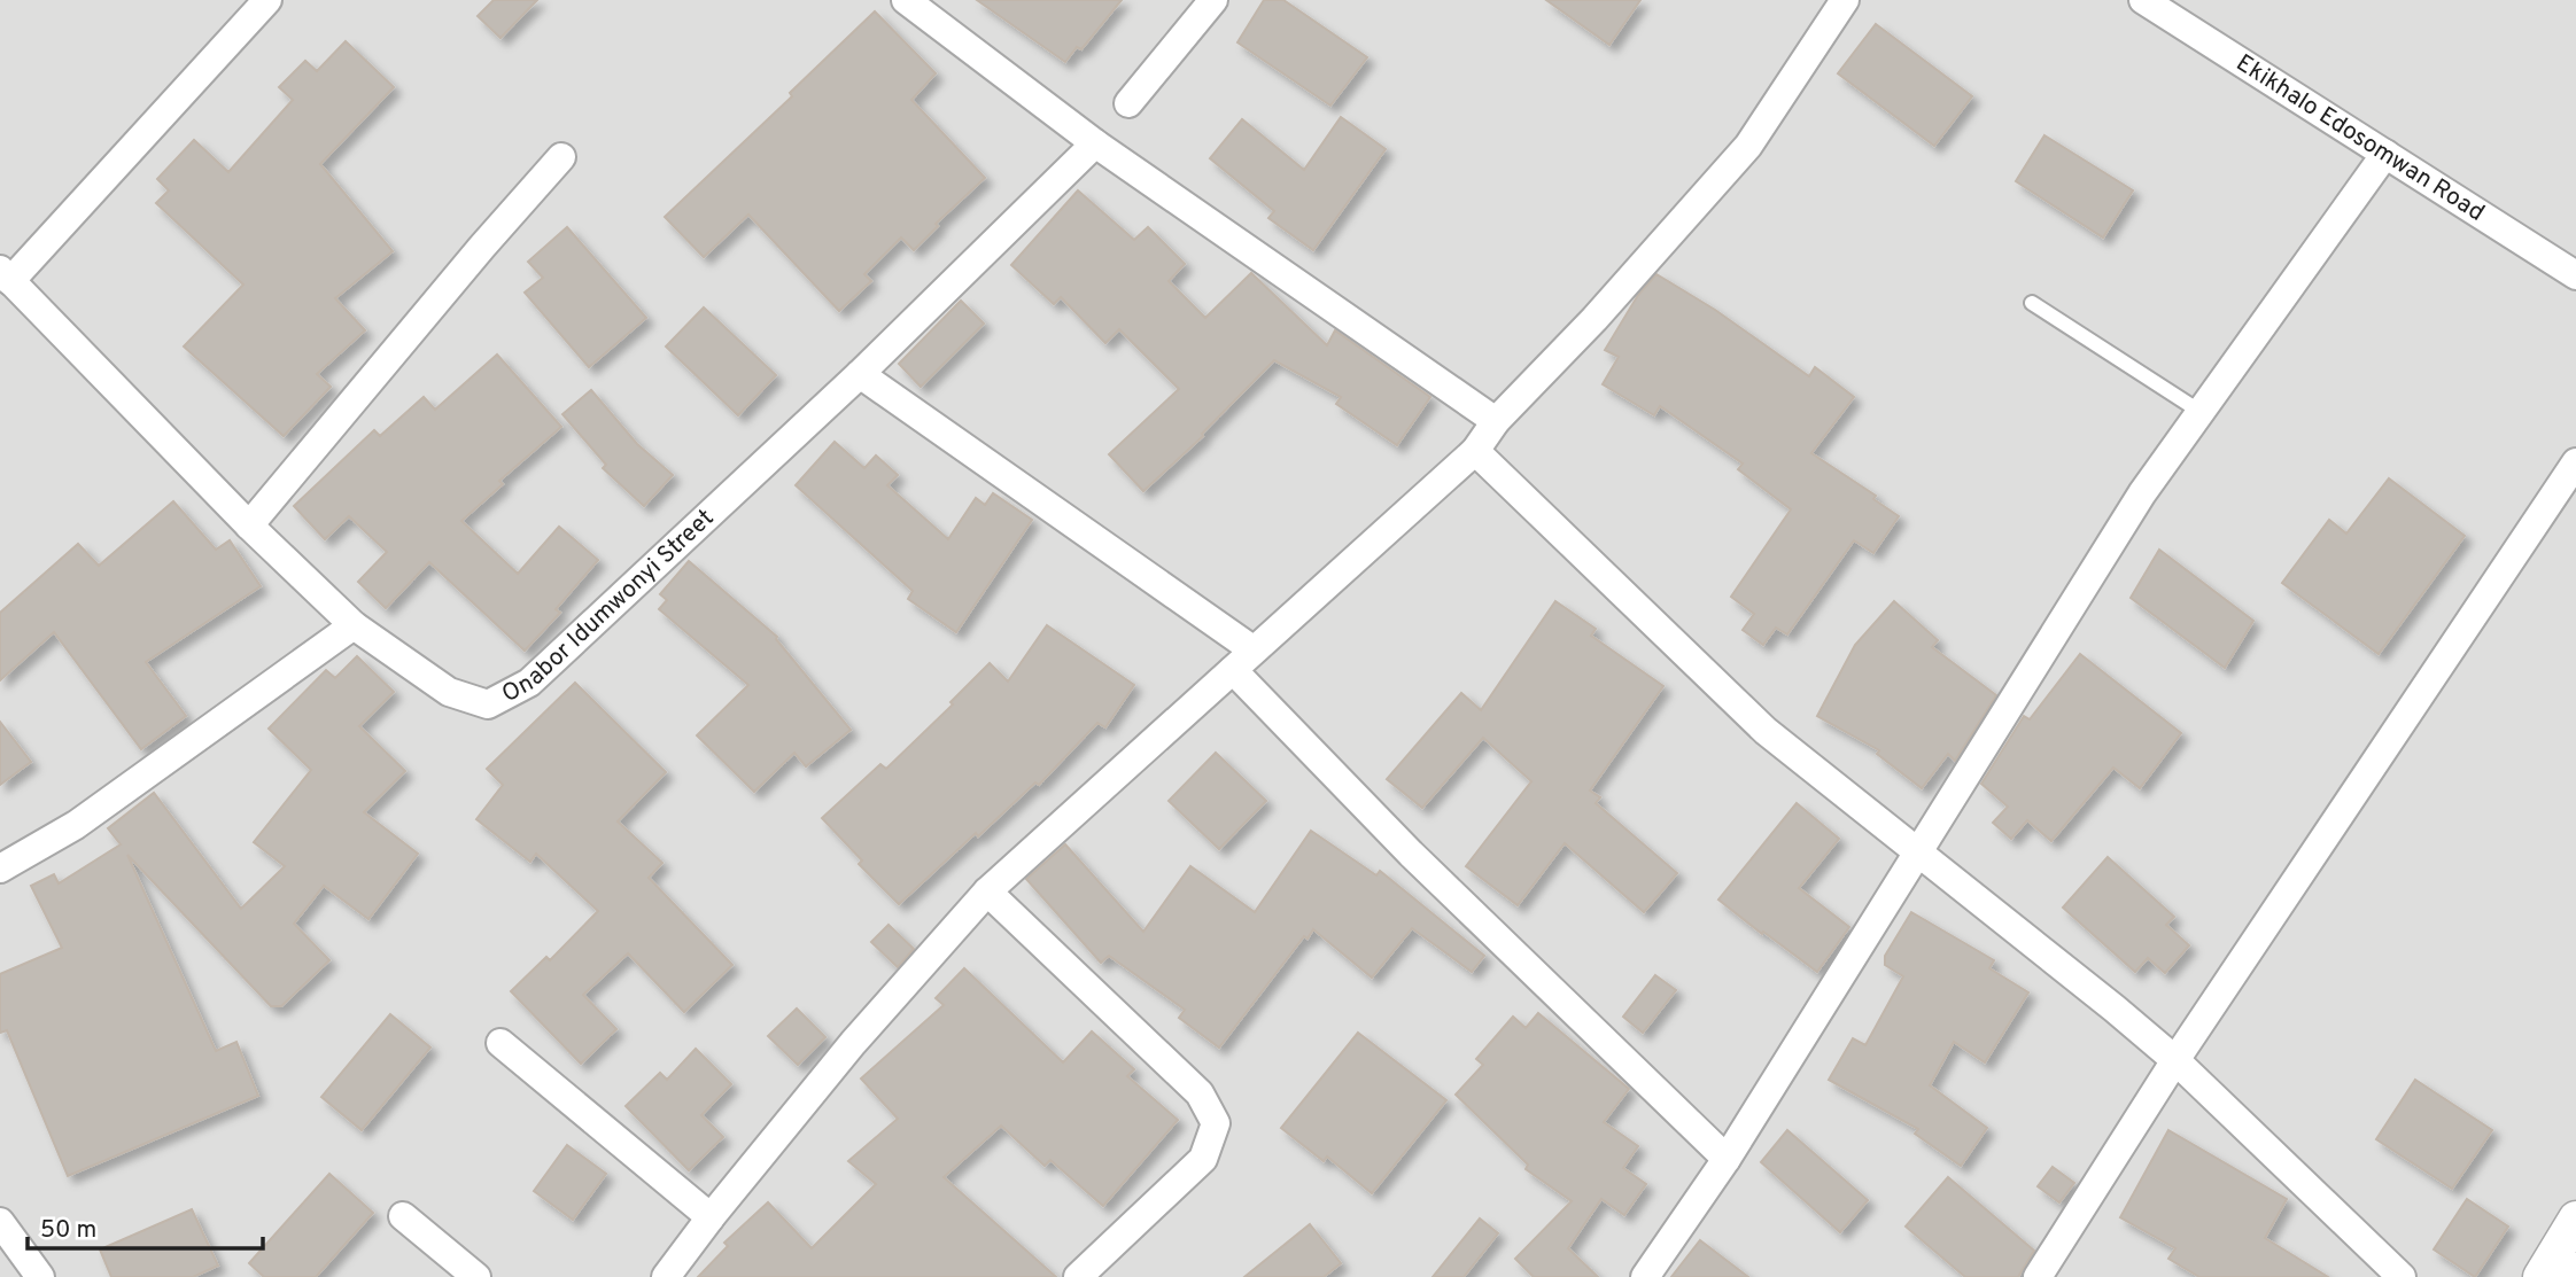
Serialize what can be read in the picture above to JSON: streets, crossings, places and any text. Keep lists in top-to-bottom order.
{
  "streets": {
    "street": ["Ekikhalo Edosomwan Road", "Onabor Idumwonyi Street"]
  },
  "scale_bar": "50 m"
}
